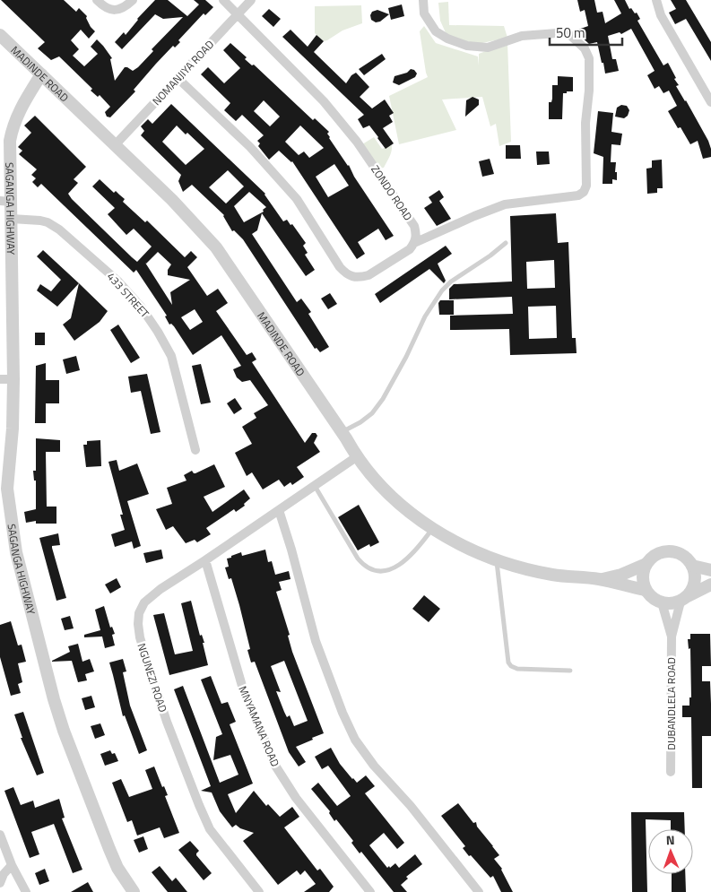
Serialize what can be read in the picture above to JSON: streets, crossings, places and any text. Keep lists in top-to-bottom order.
{
  "streets": {
    "street": [
      "NOMANJIYA ROAD",
      "MADINDE ROAD",
      "ZONDO ROAD",
      "SAGANGA HIGHWAY",
      "433 STREET",
      "NGUNEZI ROAD",
      "DUBANDLELA ROAD",
      "MNYAMANA ROAD"
    ]
  },
  "crossings": [
    ["NOMANJIYA ROAD", "MADINDE ROAD"],
    ["NOMANJIYA ROAD", "ZONDO ROAD"],
    ["MADINDE ROAD", "SAGANGA HIGHWAY"],
    ["MADINDE ROAD", "NGUNEZI ROAD"],
    ["MADINDE ROAD", "DUBANDLELA ROAD"],
    ["SAGANGA HIGHWAY", "433 STREET"],
    ["NGUNEZI ROAD", "MNYAMANA ROAD"]
  ],
  "scale_bar": "50 m",
  "north": "top"
}
